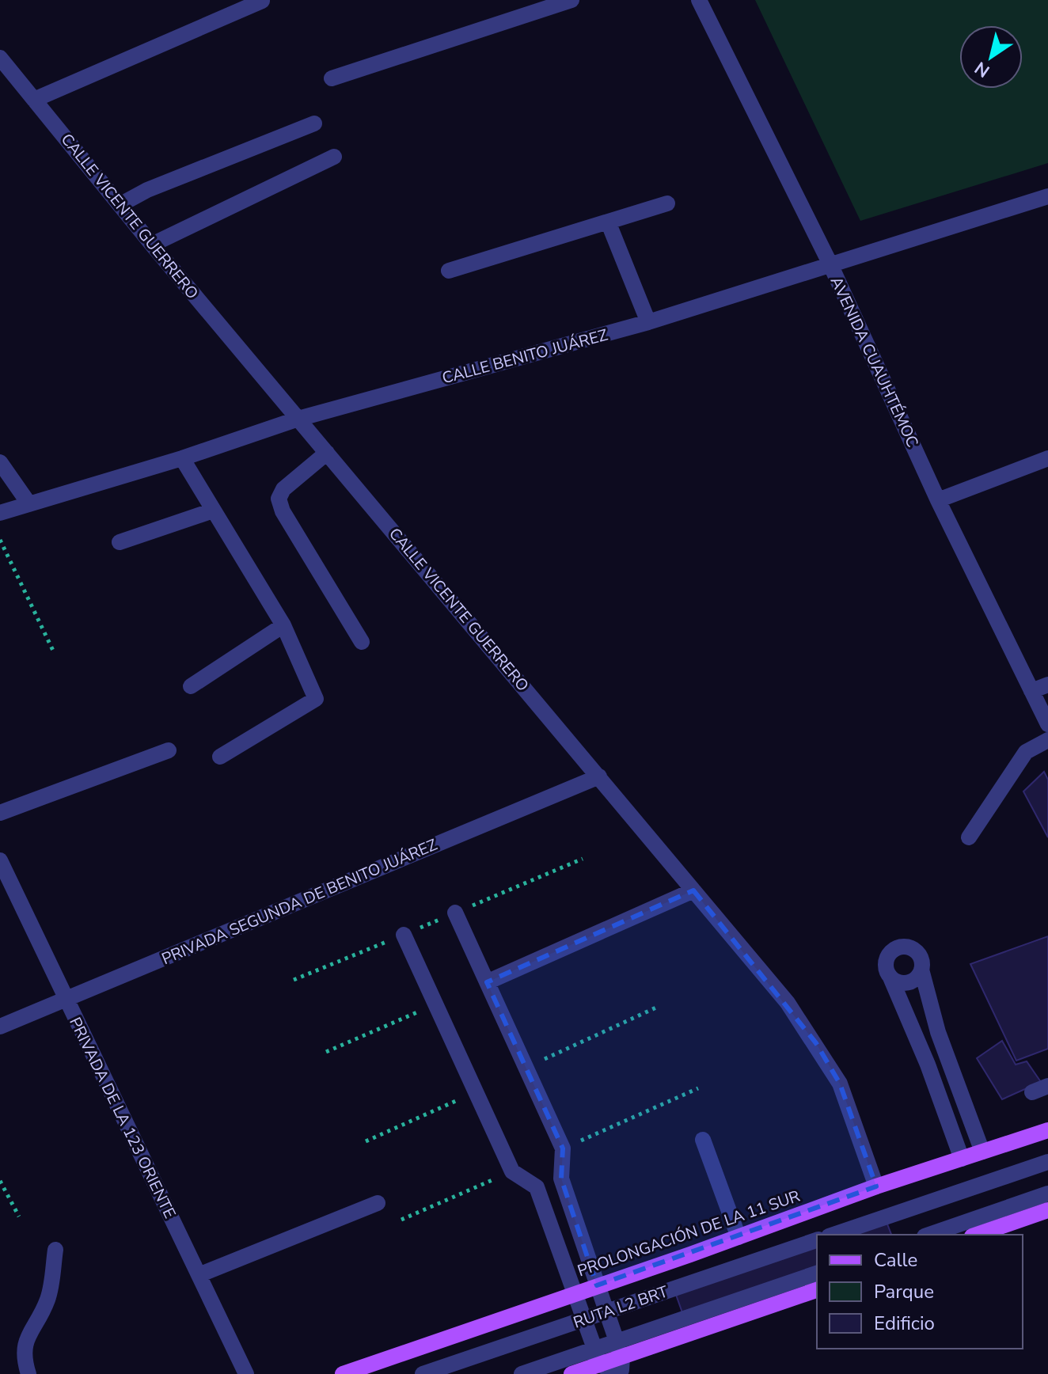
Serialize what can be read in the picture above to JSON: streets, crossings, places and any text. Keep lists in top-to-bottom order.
{
  "streets": {
    "main road": ["PROLONGACIÓN DE LA 11 SUR"],
    "street": [
      "CALLE VICENTE GUERRERO",
      "CALLE BENITO JUÁREZ",
      "AVENIDA CUAUHTÉMOC",
      "PRIVADA SEGUNDA DE BENITO JUÁREZ",
      "PRIVADA DE LA 123 ORIENTE",
      "RUTA L2 BRT"
    ]
  },
  "crossings": [
    ["CALLE VICENTE GUERRERO", "CALLE BENITO JUÁREZ"],
    ["CALLE VICENTE GUERRERO", "PRIVADA SEGUNDA DE BENITO JUÁREZ"],
    ["CALLE VICENTE GUERRERO", "PROLONGACIÓN DE LA 11 SUR"],
    ["CALLE BENITO JUÁREZ", "AVENIDA CUAUHTÉMOC"],
    ["PRIVADA SEGUNDA DE BENITO JUÁREZ", "PRIVADA DE LA 123 ORIENTE"]
  ],
  "legend": ["Calle", "Parque", "Edificio"],
  "north": "bottom left"
}
